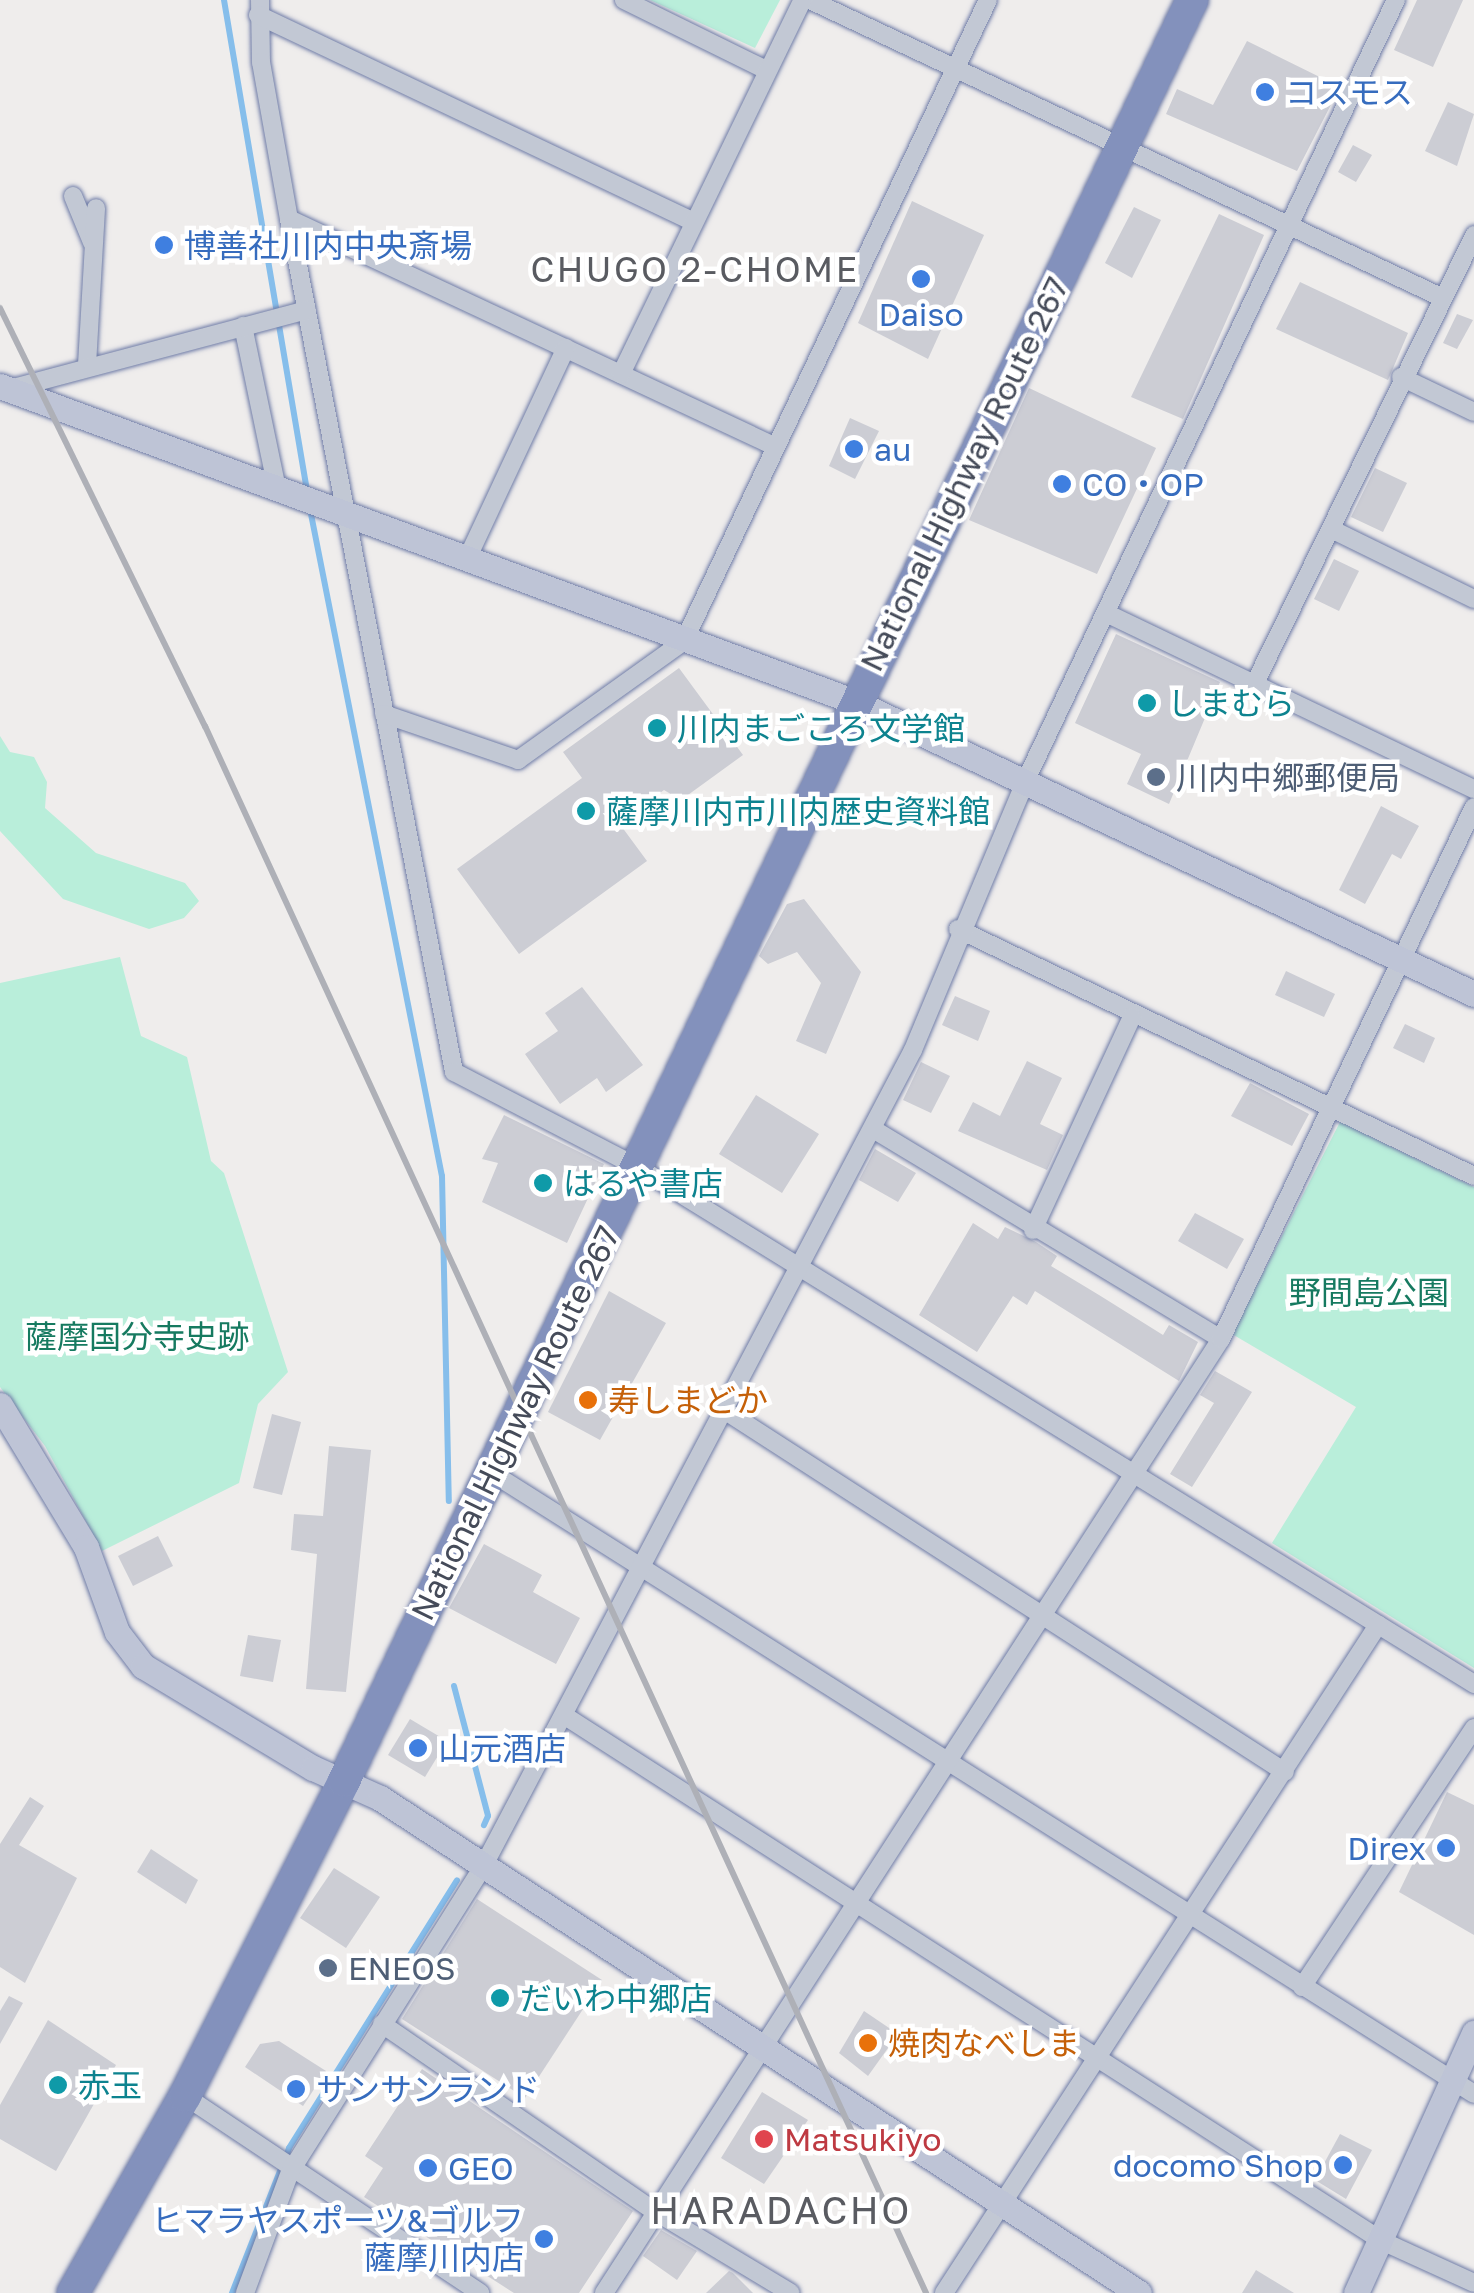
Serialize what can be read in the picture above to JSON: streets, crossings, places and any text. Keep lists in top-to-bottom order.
{
  "streets": {
    "highway": ["National Highway Route 267"]
  },
  "districts": ["CHUGO 2-CHOME", "HARADACHO"],
  "parks": ["野間島公園", "薩摩国分寺史跡"],
  "places": [
    "コスモス",
    "博善社川内中央斎場",
    "Daiso",
    "au",
    "CO・OP",
    "しまむら",
    "川内まごころ文学館",
    "川内中郷郵便局",
    "薩摩川内市川内歴史資料館",
    "はるや書店",
    "寿しまどか",
    "山元酒店",
    "Direx",
    "ENEOS",
    "だいわ中郷店",
    "焼肉なべしま",
    "赤玉",
    "サンサンランド",
    "Matsukiyo",
    "docomo Shop",
    "GEO",
    "ヒマラヤスポーツ&ゴルフ 薩摩川内店"
  ]
}
